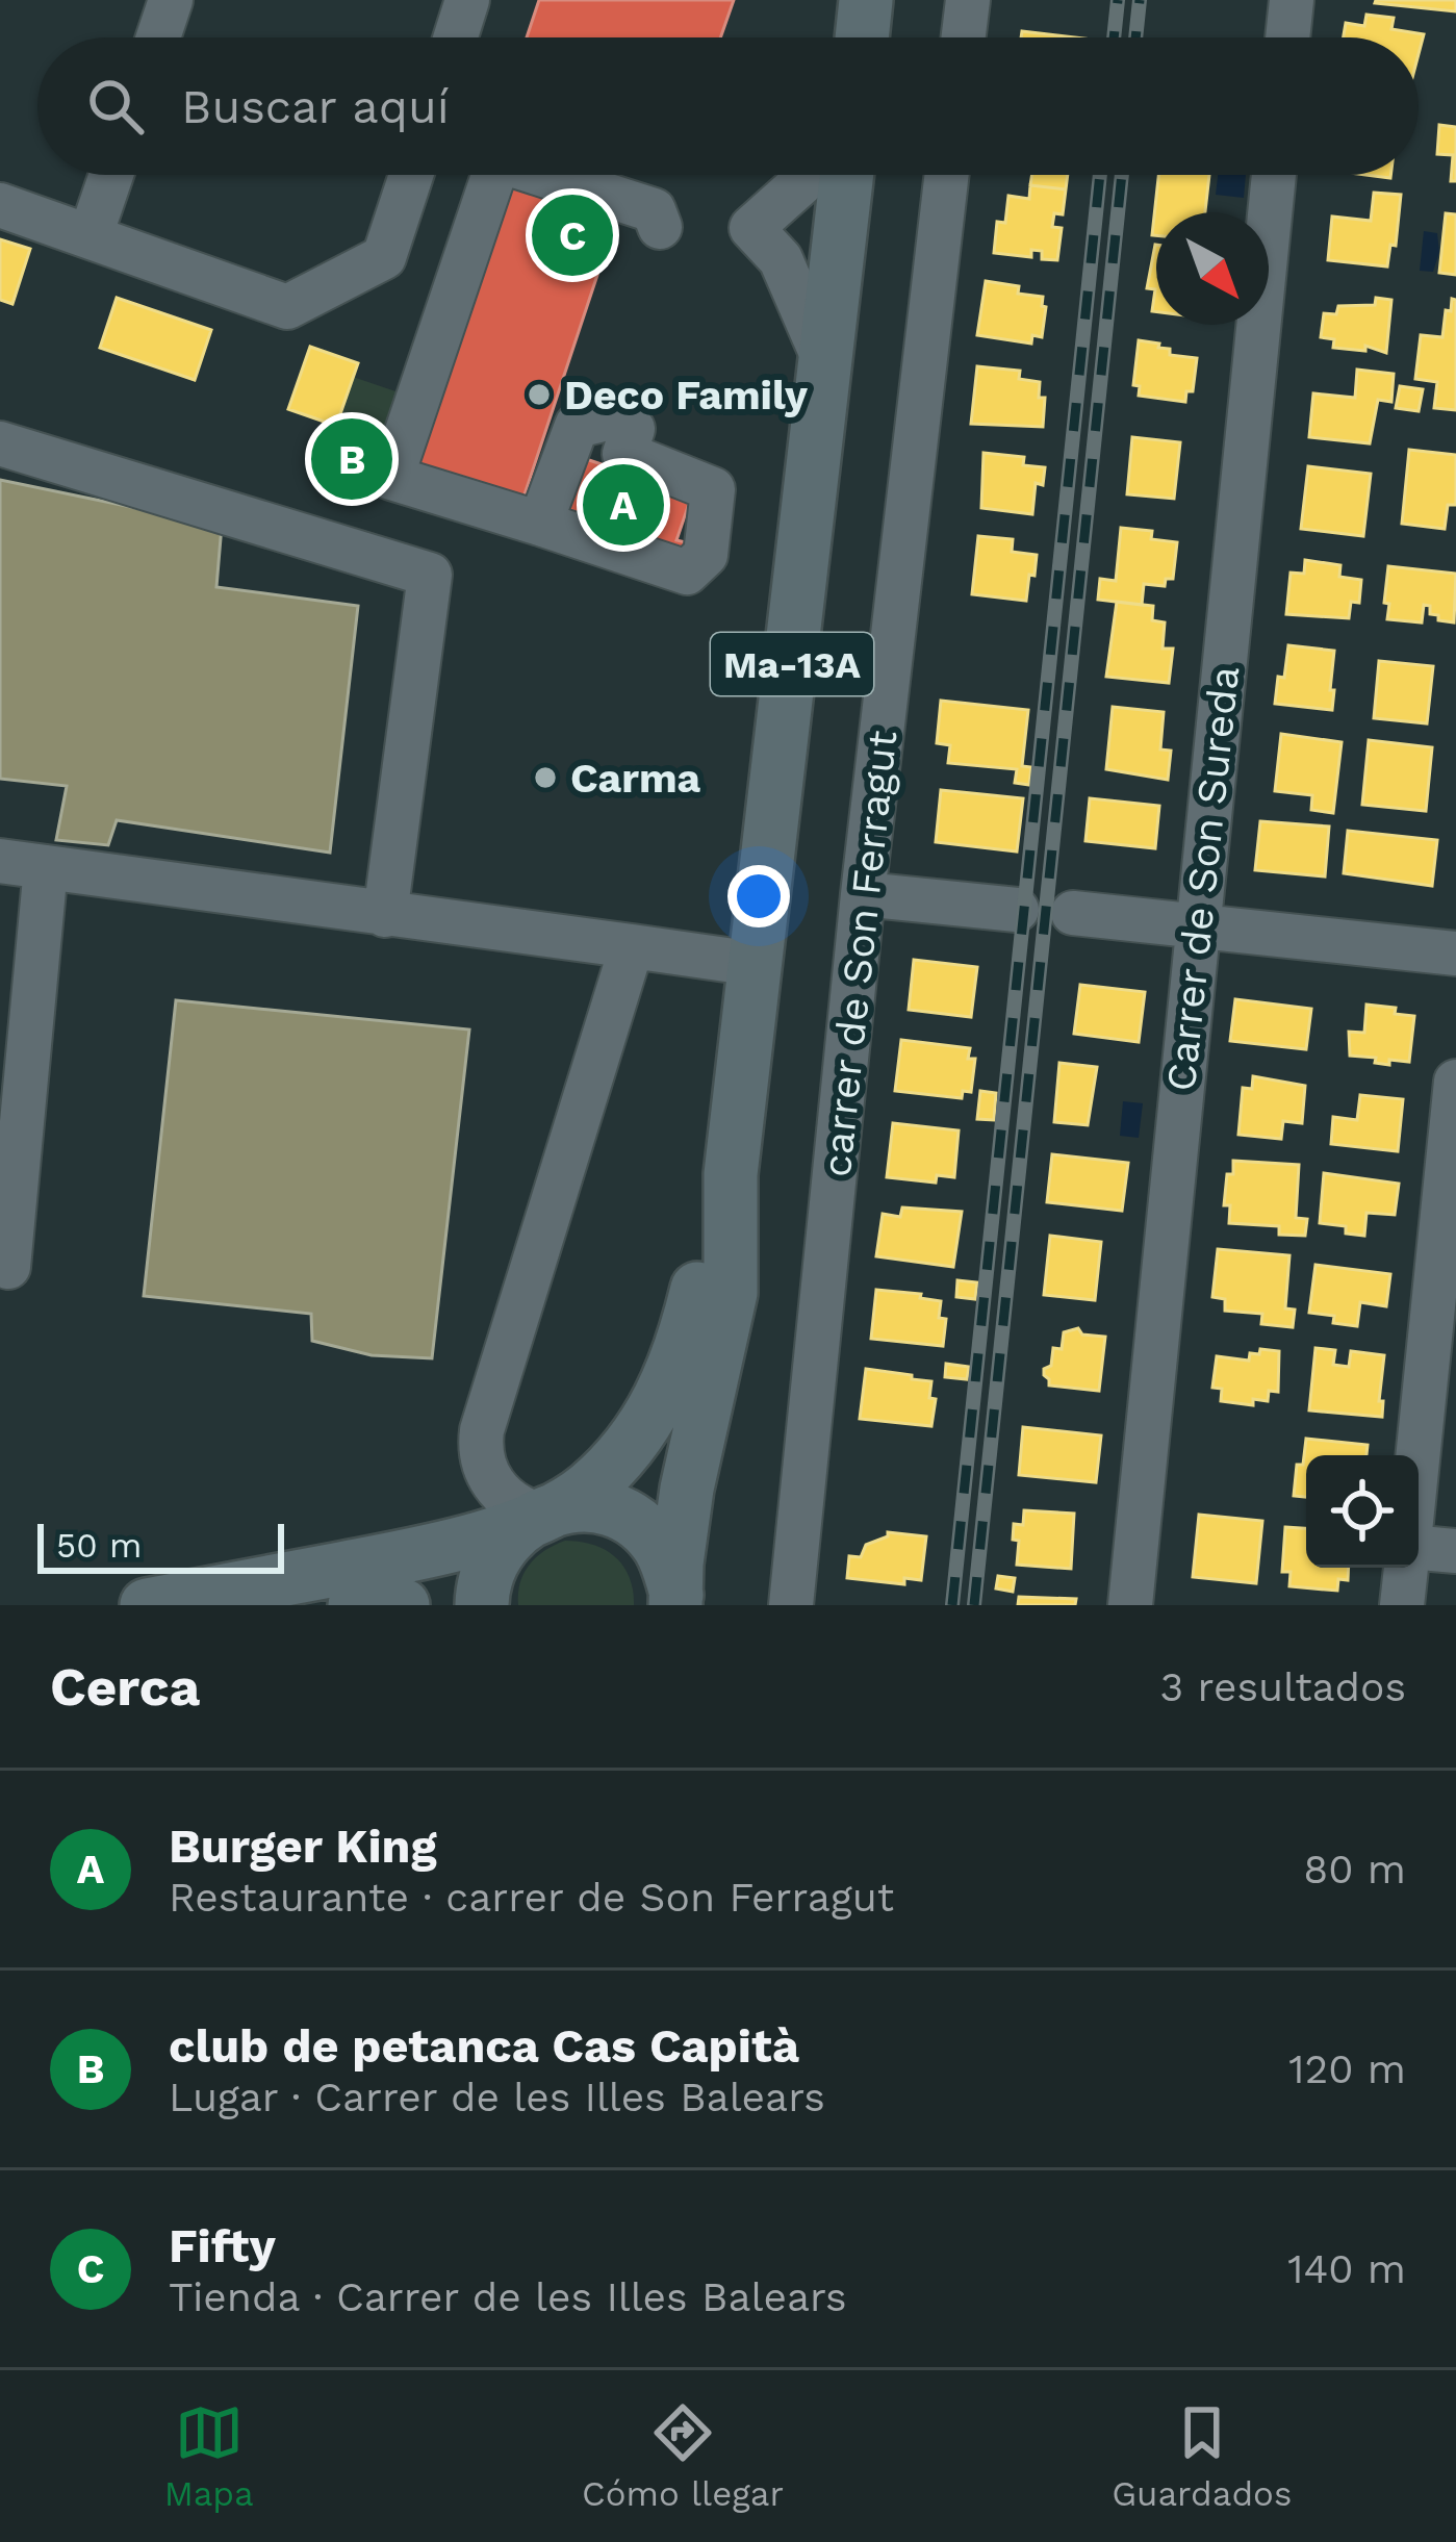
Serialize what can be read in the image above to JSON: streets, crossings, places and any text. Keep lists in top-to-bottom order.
{
  "streets": {
    "main road": ["Ma-13A"],
    "street": ["Carrer de Son Sureda", "carrer de Son Ferragut"]
  },
  "places": ["Deco Family", "Carma"],
  "scale_bar": "50 m",
  "north": "bottom right",
  "page": {
    "search": "Buscar aquí",
    "pins": ["C", "B", "A"],
    "scale": "50 m",
    "heading": ["Cerca", "3 resultados"],
    "list": [
      {
        "mark": "A",
        "name": "Burger King",
        "note": "Restaurante · carrer de Son Ferragut",
        "value": "80 m"
      },
      {
        "mark": "B",
        "name": "club de petanca Cas Capità",
        "note": "Lugar · Carrer de les Illes Balears",
        "value": "120 m"
      },
      {
        "mark": "C",
        "name": "Fifty",
        "note": "Tienda · Carrer de les Illes Balears",
        "value": "140 m"
      }
    ],
    "nav": ["Mapa", "Cómo llegar", "Guardados"]
  }
}
